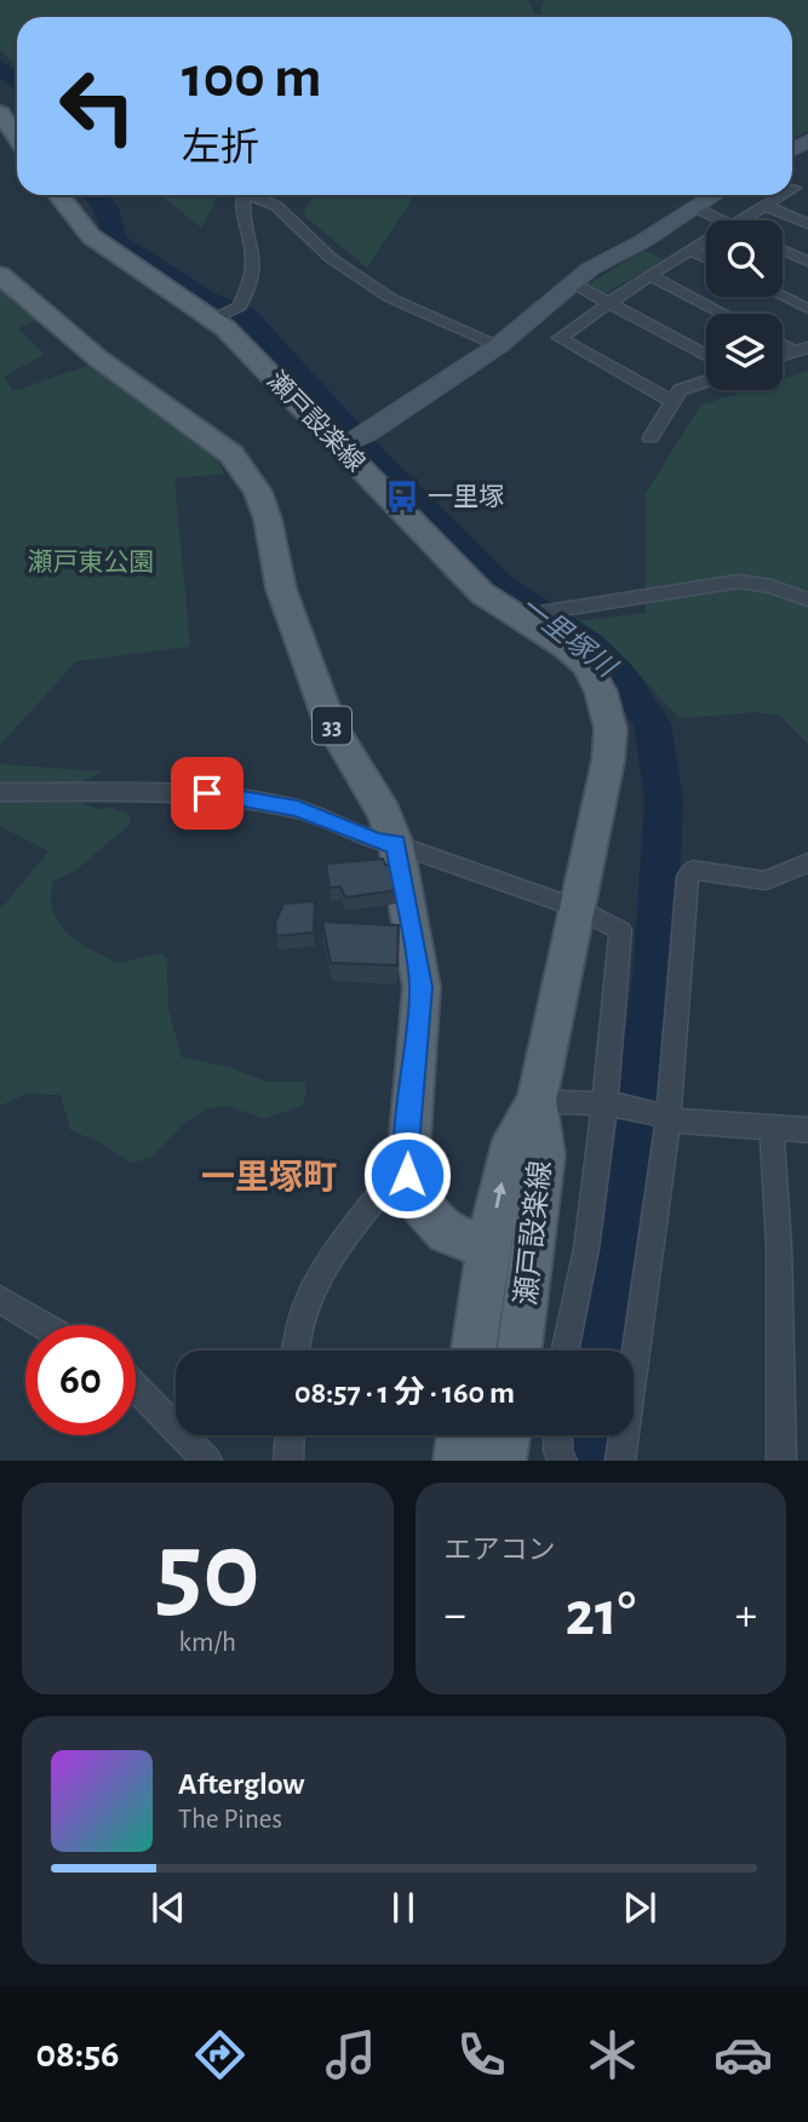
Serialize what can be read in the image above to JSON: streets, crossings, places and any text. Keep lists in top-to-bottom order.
{
  "streets": {
    "main road": ["瀬戸設楽線", "33"]
  },
  "crossings": [
    ["瀬戸設楽線", "33"]
  ],
  "districts": ["一里塚町"],
  "water": ["一里塚川"],
  "parks": ["瀬戸東公園"],
  "places": {
    "bus stop": ["一里塚"]
  },
  "page": {
    "turn": ["100 m", "左折"],
    "limit": "60",
    "trip": "08:57 · 1 分 · 160 m",
    "tile": [
      ["50", "km/h"],
      "エアコン"
    ],
    "heat": ["−", "21°", "+"],
    "song": ["Afterglow", "The Pines"],
    "tabs": "08:56"
  }
}
